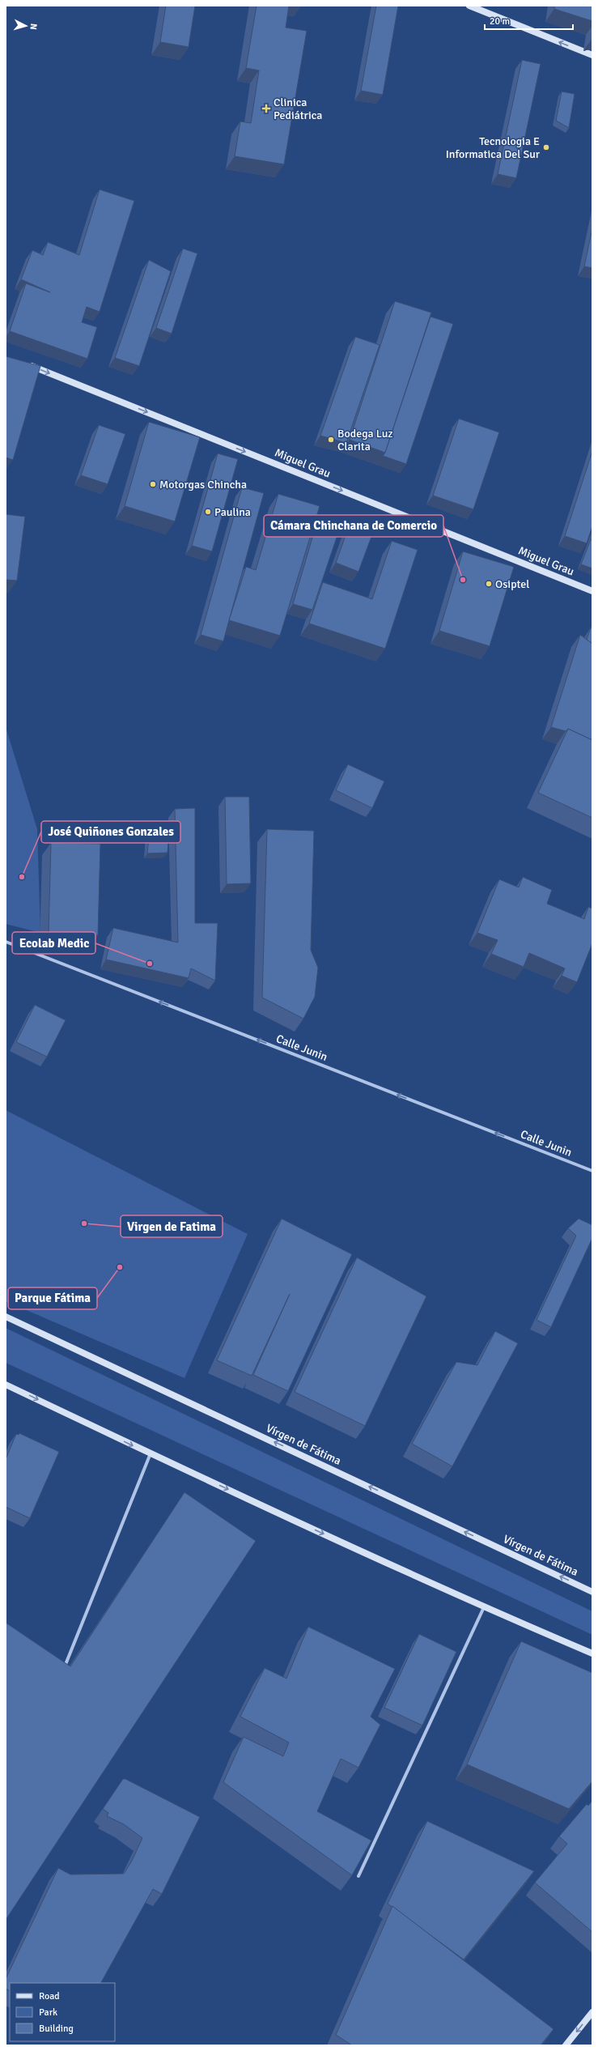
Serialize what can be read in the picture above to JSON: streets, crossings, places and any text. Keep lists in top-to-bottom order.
{
  "streets": {
    "street": ["Miguel Grau", "Calle Junin", "Vírgen de Fátima"]
  },
  "one_way": ["Miguel Grau", "Calle Junin", "Vírgen de Fátima"],
  "places": {
    "health": ["Clinica Pediátrica"],
    "other": [
      "Tecnologia E Informatica Del Sur",
      "Bodega Luz Clarita",
      "Motorgas Chincha",
      "Paulina",
      "Cámara Chinchana de Comercio",
      "Osiptel",
      "José Quiñones Gonzales",
      "Ecolab Medic",
      "Virgen de Fatima",
      "Parque Fátima"
    ]
  },
  "legend": ["Road", "Park", "Building"],
  "scale_bar": "20 m",
  "north": "right"
}
